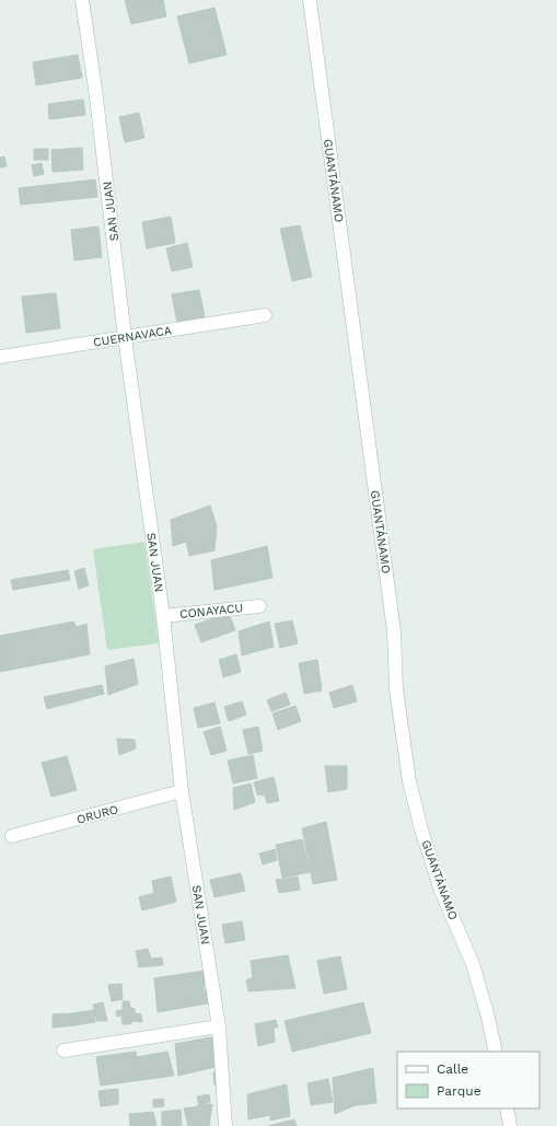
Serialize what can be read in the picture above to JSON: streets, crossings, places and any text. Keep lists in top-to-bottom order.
{
  "streets": {
    "street": [
      "GUANTÁNAMO",
      "SAN JUAN",
      "CUERNAVACA",
      "CONAYACU",
      "ORURO"
    ]
  },
  "crossings": [
    ["SAN JUAN", "CUERNAVACA"],
    ["SAN JUAN", "CONAYACU"],
    ["SAN JUAN", "ORURO"]
  ],
  "legend": ["Calle", "Parque"]
}
